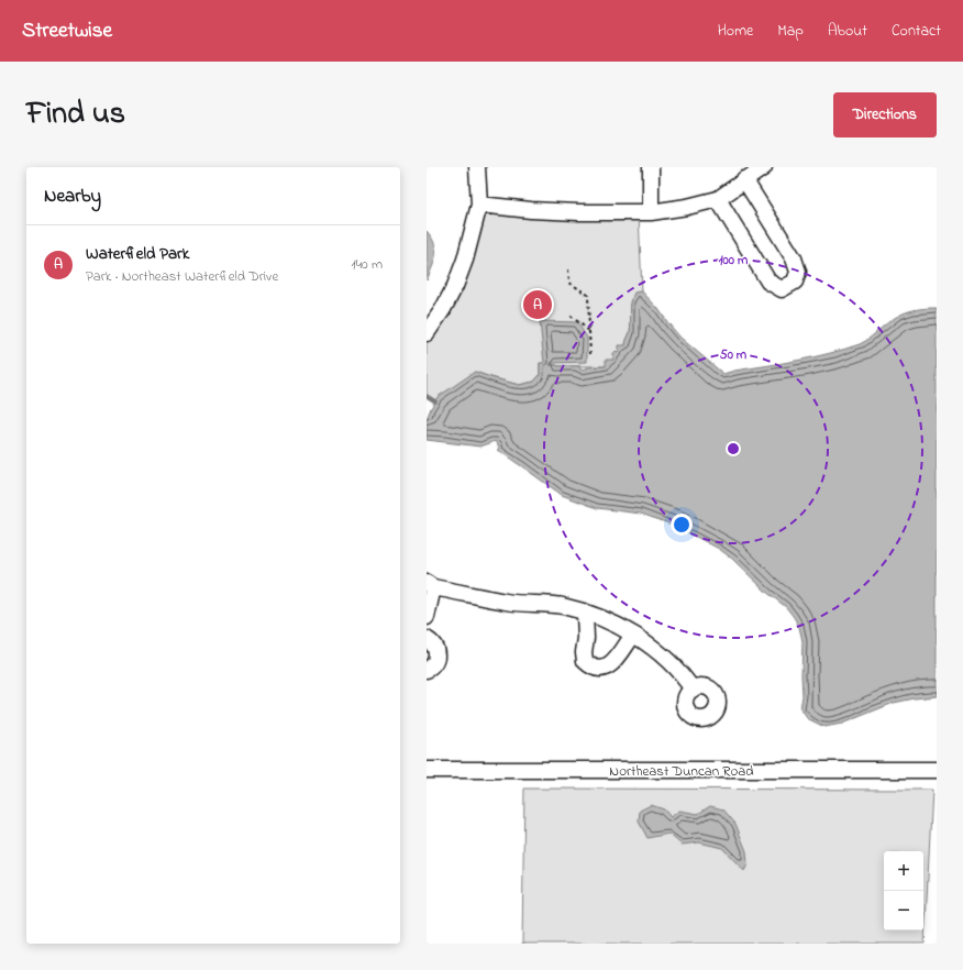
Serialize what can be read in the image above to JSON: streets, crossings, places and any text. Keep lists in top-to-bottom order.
{
  "streets": {
    "street": ["Northeast Duncan Road"]
  },
  "page": {
    "header": "Streetwise",
    "nav": [
      "Home",
      "Map",
      "About",
      "Contact"
    ],
    "title": "Find us",
    "buttons": "Directions",
    "heading": "Nearby",
    "list": [
      {
        "mark": "A",
        "name": "Waterfield Park",
        "note": "Park · Northeast Waterfield Drive",
        "value": "140 m"
      }
    ],
    "pins": "A",
    "map_buttons": ["+", "−"]
  },
  "rings": ["100 m", "50 m"]
}
